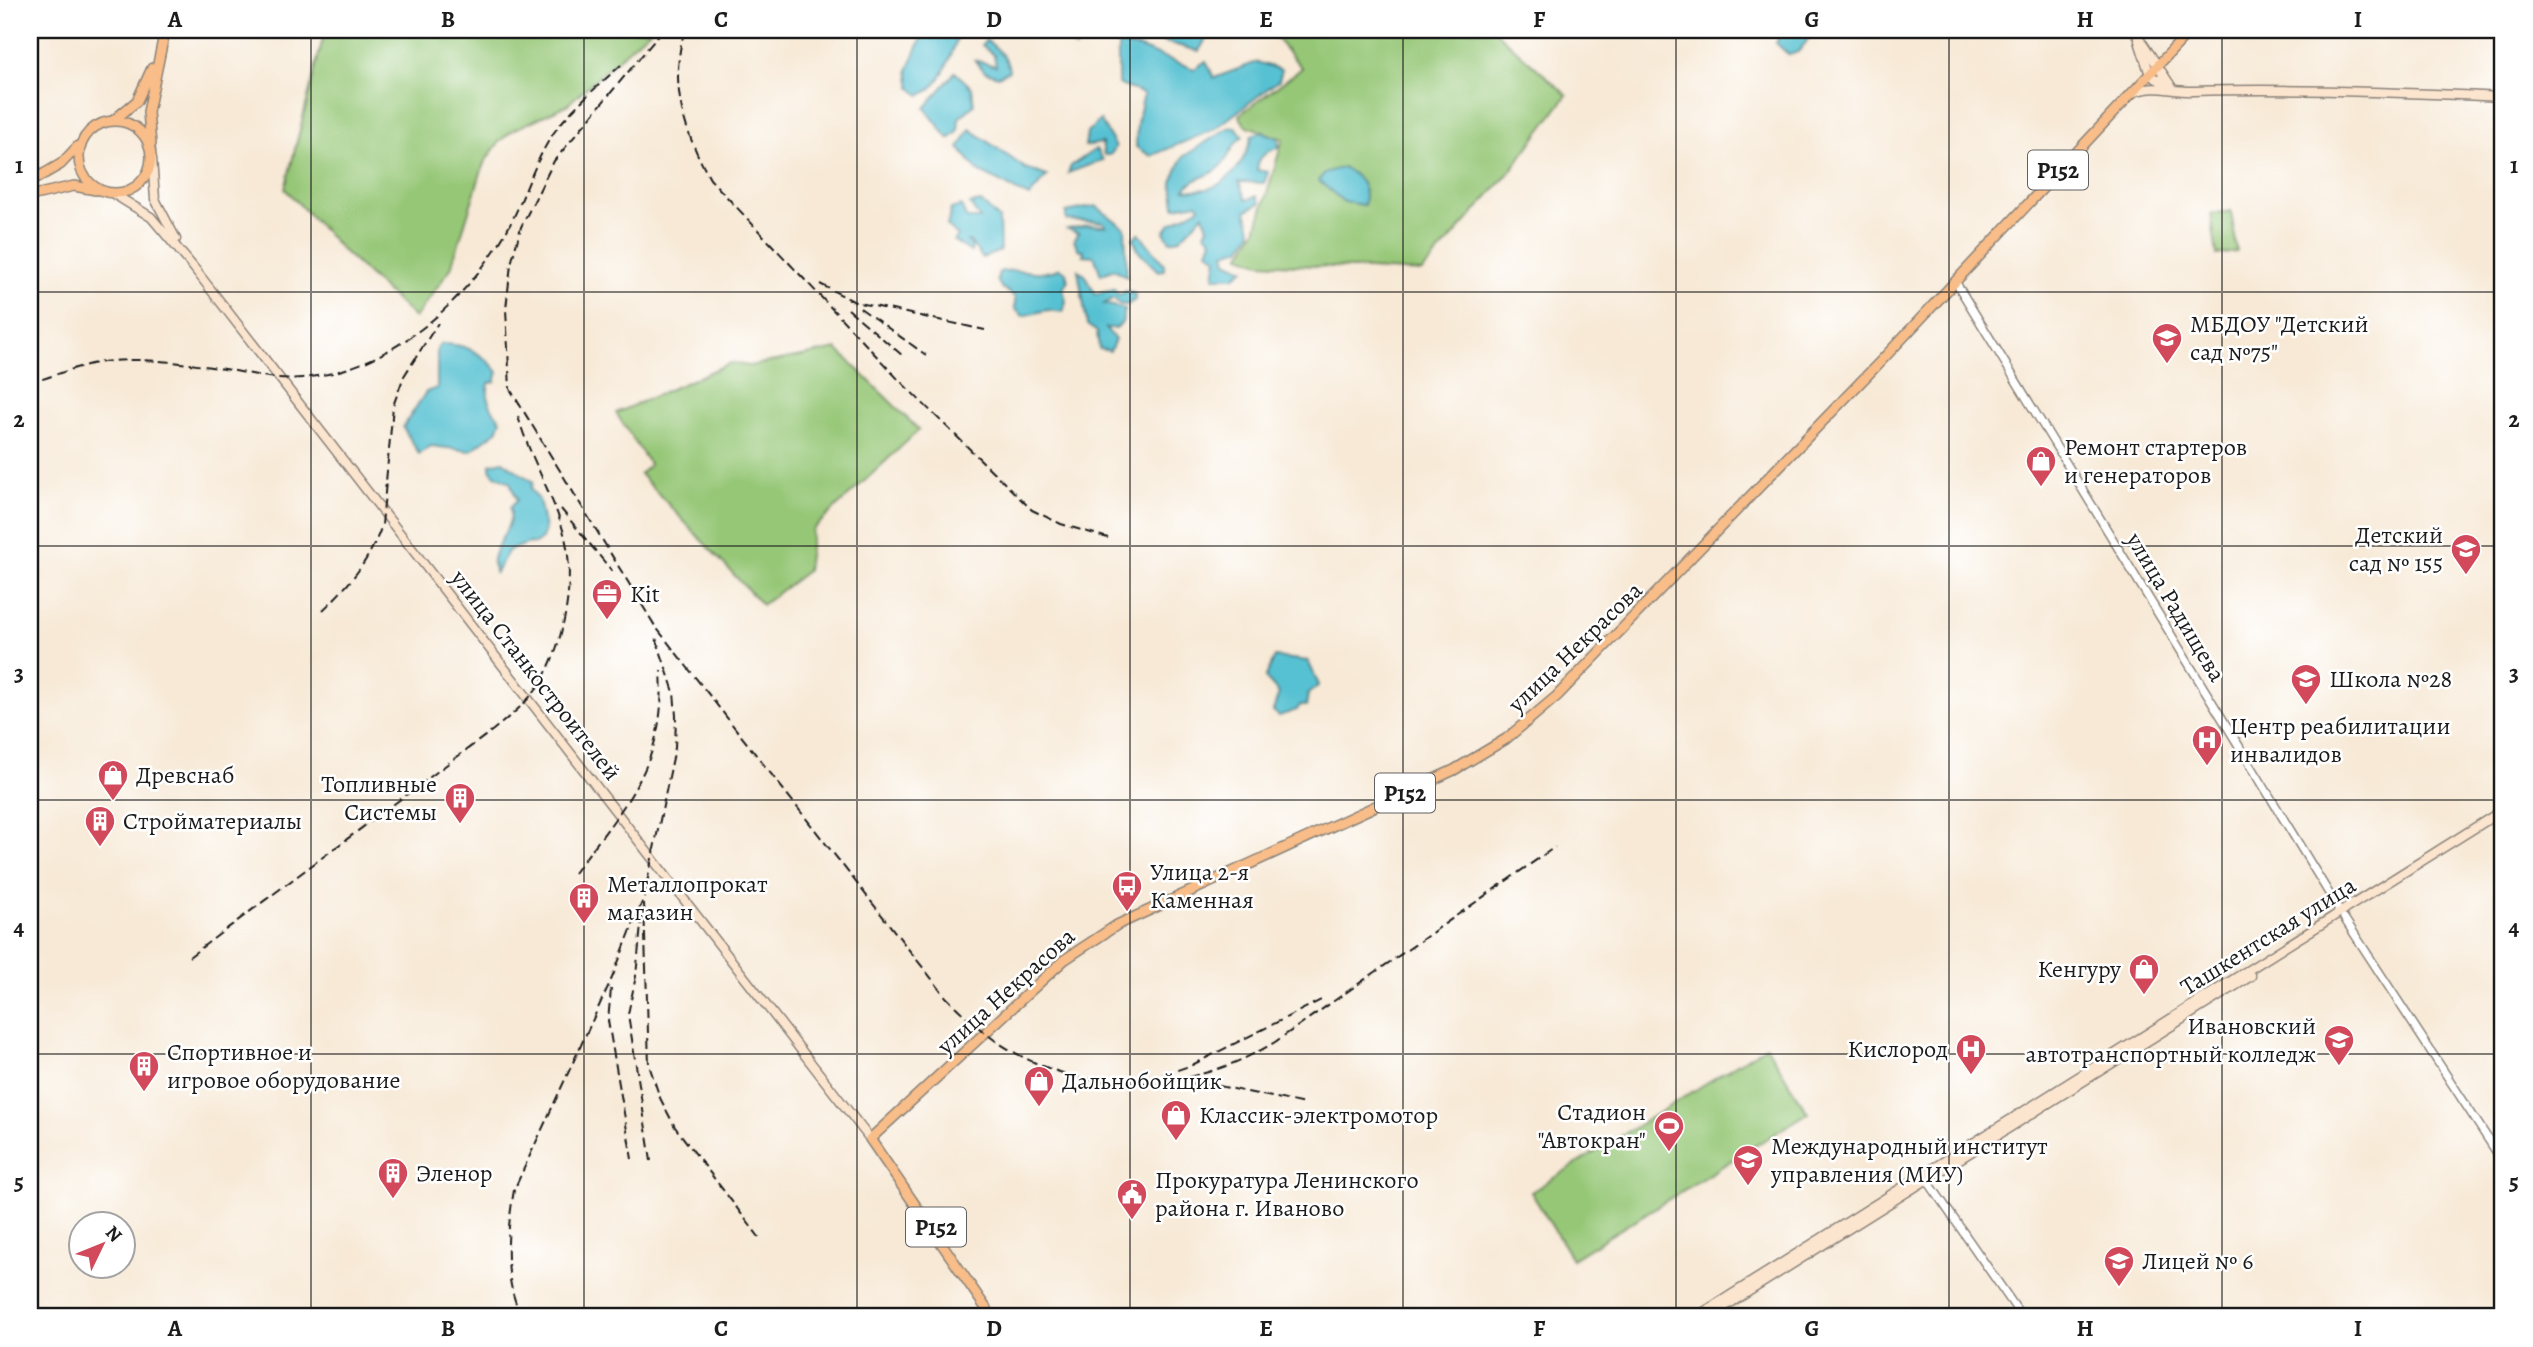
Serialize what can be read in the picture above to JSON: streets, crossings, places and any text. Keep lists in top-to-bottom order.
{
  "streets": {
    "main road": [
      "Р152",
      "улица Некрасова",
      "улица Станкостроителей",
      "Ташкентская улица"
    ],
    "street": ["улица Радищева"]
  },
  "crossings": [
    ["улица Радищева", "улица Некрасова"],
    ["улица Радищева", "Ташкентская улица"],
    ["улица Некрасова", "улица Станкостроителей"]
  ],
  "places": {
    "school or university": [
      "МБДОУ \"Детский сад №75\"",
      "Детский сад № 155",
      "Школа №28",
      "Ивановский автотранспортный колледж",
      "Международный институт управления (МИУ)",
      "Лицей № 6"
    ],
    "shop": [
      "Ремонт стартеров и генераторов",
      "Древснаб",
      "Кенгуру",
      "Дальнобойщик",
      "Классик-электромотор"
    ],
    "office": ["Kit"],
    "hospital": ["Центр реабилитации инвалидов", "Кислород"],
    "building": [
      "Топливные Системы",
      "Стройматериалы",
      "Металлопрокат магазин",
      "Спортивное и игровое оборудование",
      "Эленор"
    ],
    "bus stop": ["Улица 2-я Каменная"],
    "sports": ["Стадион \"Автокран\""],
    "public building": ["Прокуратура Ленинского района г. Иваново"]
  },
  "north": "top right",
  "grid": {
    "columns": [
      "A",
      "B",
      "C",
      "D",
      "E",
      "F",
      "G",
      "H",
      "I"
    ],
    "rows": [
      "1",
      "2",
      "3",
      "4",
      "5"
    ]
  }
}
